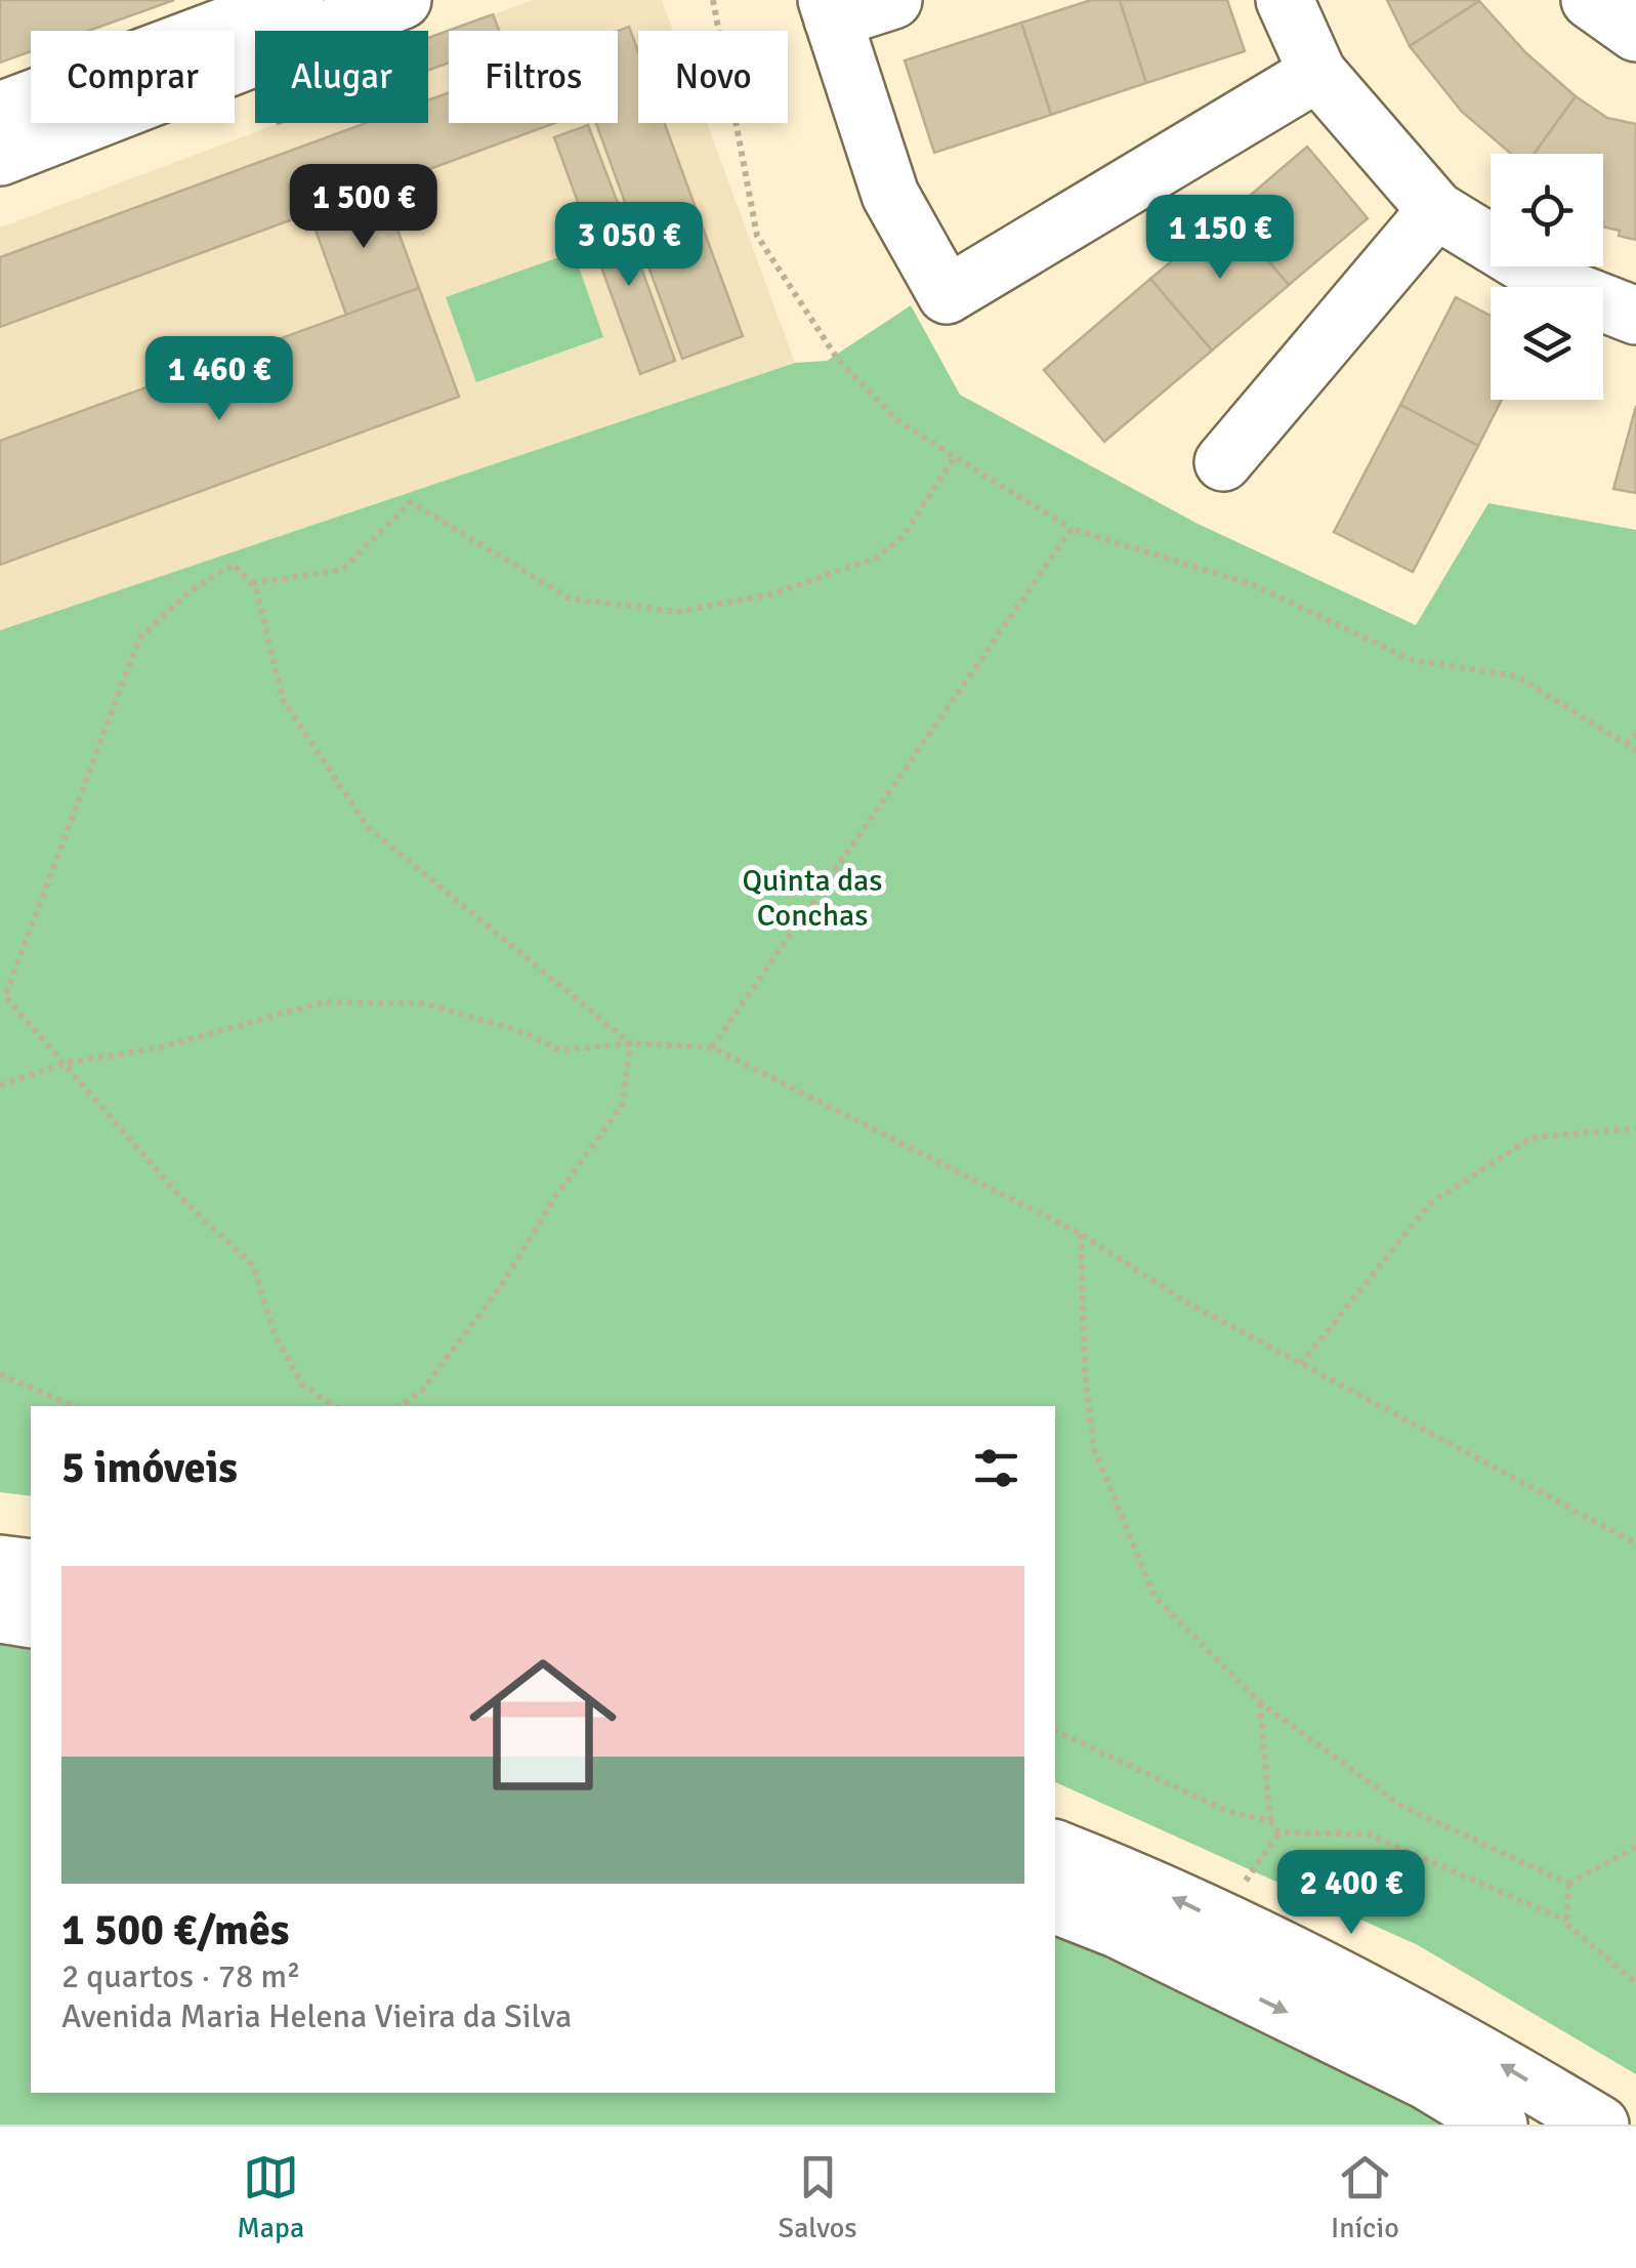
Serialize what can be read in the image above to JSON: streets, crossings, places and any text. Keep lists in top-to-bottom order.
{
  "parks": ["Quinta das Conchas"],
  "page": {
    "chip": [
      "Comprar",
      "Alugar",
      "Filtros",
      "Novo"
    ],
    "price": [
      "1 500 €",
      "1 150 €",
      "3 050 €",
      "1 460 €",
      "2 400 €"
    ],
    "heading": "5 imóveis",
    "list": [
      {
        "name": "1 500 €/mês",
        "note": "2 quartos · 78 m² · Avenida Maria Helena Vieira da Silva"
      }
    ],
    "tabs": ["Mapa", "Salvos", "Início"]
  }
}
